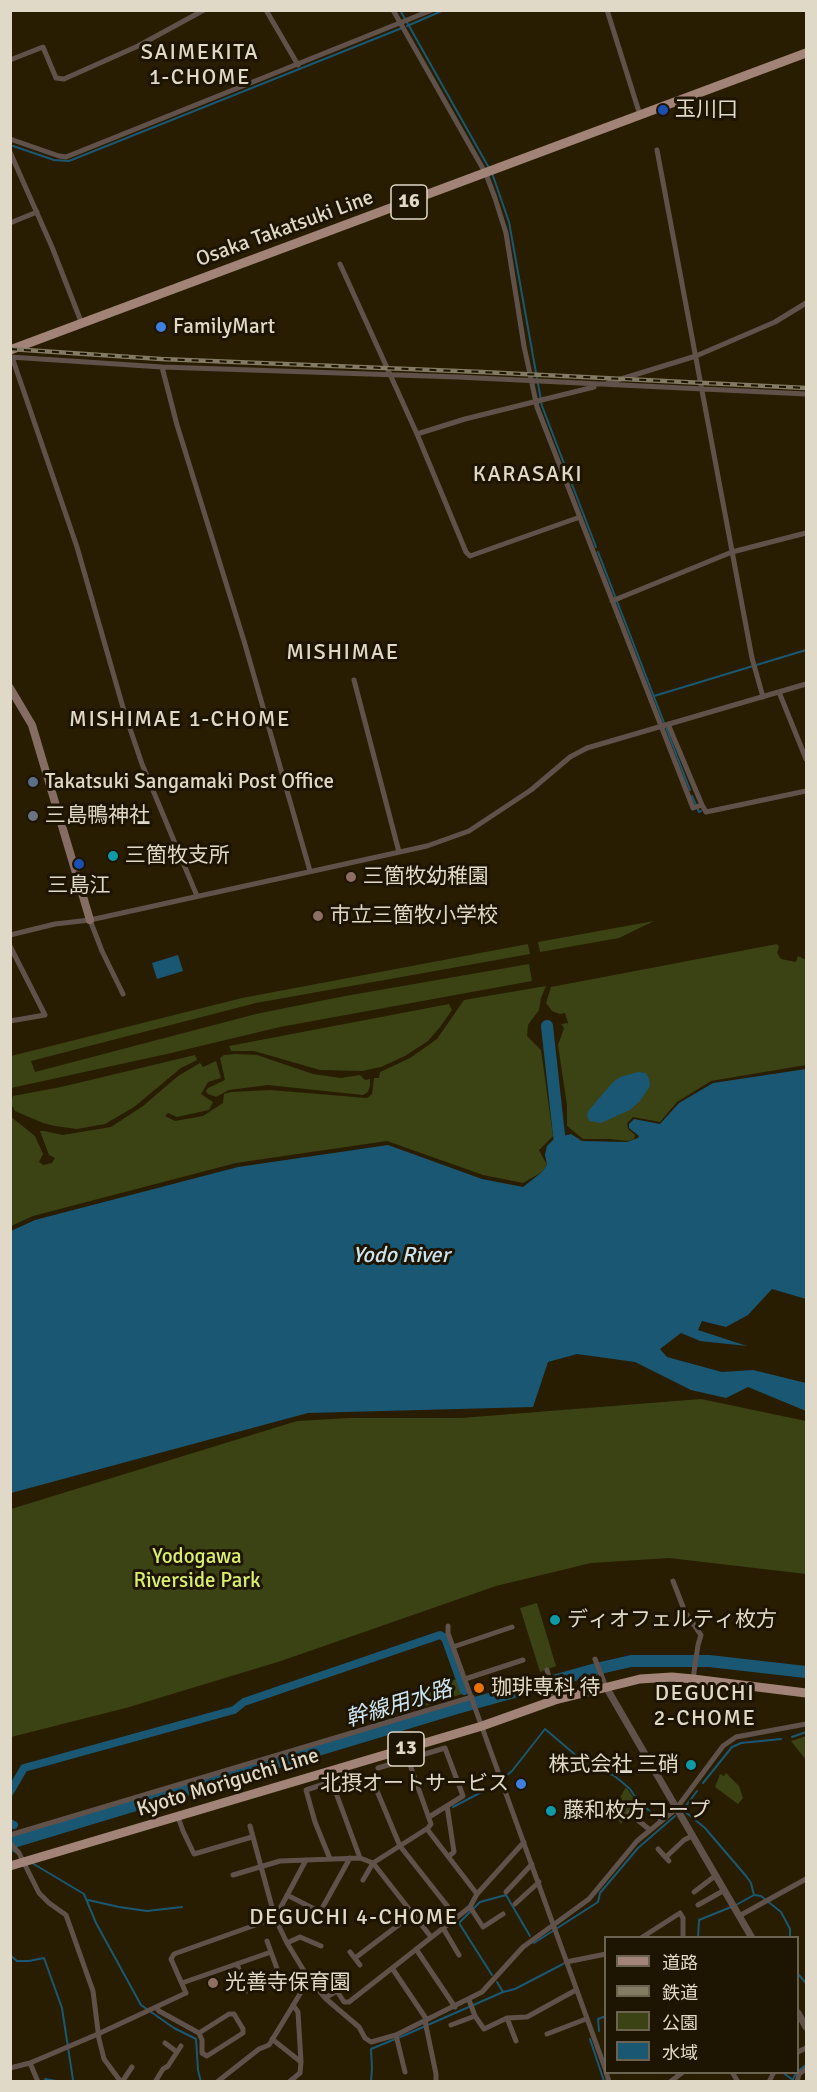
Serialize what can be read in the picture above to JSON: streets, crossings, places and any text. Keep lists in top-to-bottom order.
{
  "streets": {
    "main road": [
      "16",
      "Osaka Takatsuki Line",
      "13",
      "Kyoto Moriguchi Line"
    ]
  },
  "districts": [
    "SAIMEKITA 1-CHOME",
    "KARASAKI",
    "MISHIMAE",
    "MISHIMAE 1-CHOME",
    "DEGUCHI 2-CHOME",
    "DEGUCHI 4-CHOME"
  ],
  "water": ["Yodo River", "幹線用水路"],
  "parks": ["Yodogawa Riverside Park"],
  "places": [
    "玉川口",
    "FamilyMart",
    "Takatsuki Sangamaki Post Office",
    "三島鴨神社",
    "三箇牧支所",
    "三島江",
    "三箇牧幼稚園",
    "市立三箇牧小学校",
    "ディオフェルティ枚方",
    "珈琲専科 待",
    "株式会社 三硝",
    "北摂オートサービス",
    "藤和枚方コープ",
    "光善寺保育園"
  ],
  "legend": [
    "道路",
    "鉄道",
    "公園",
    "水域"
  ]
}
